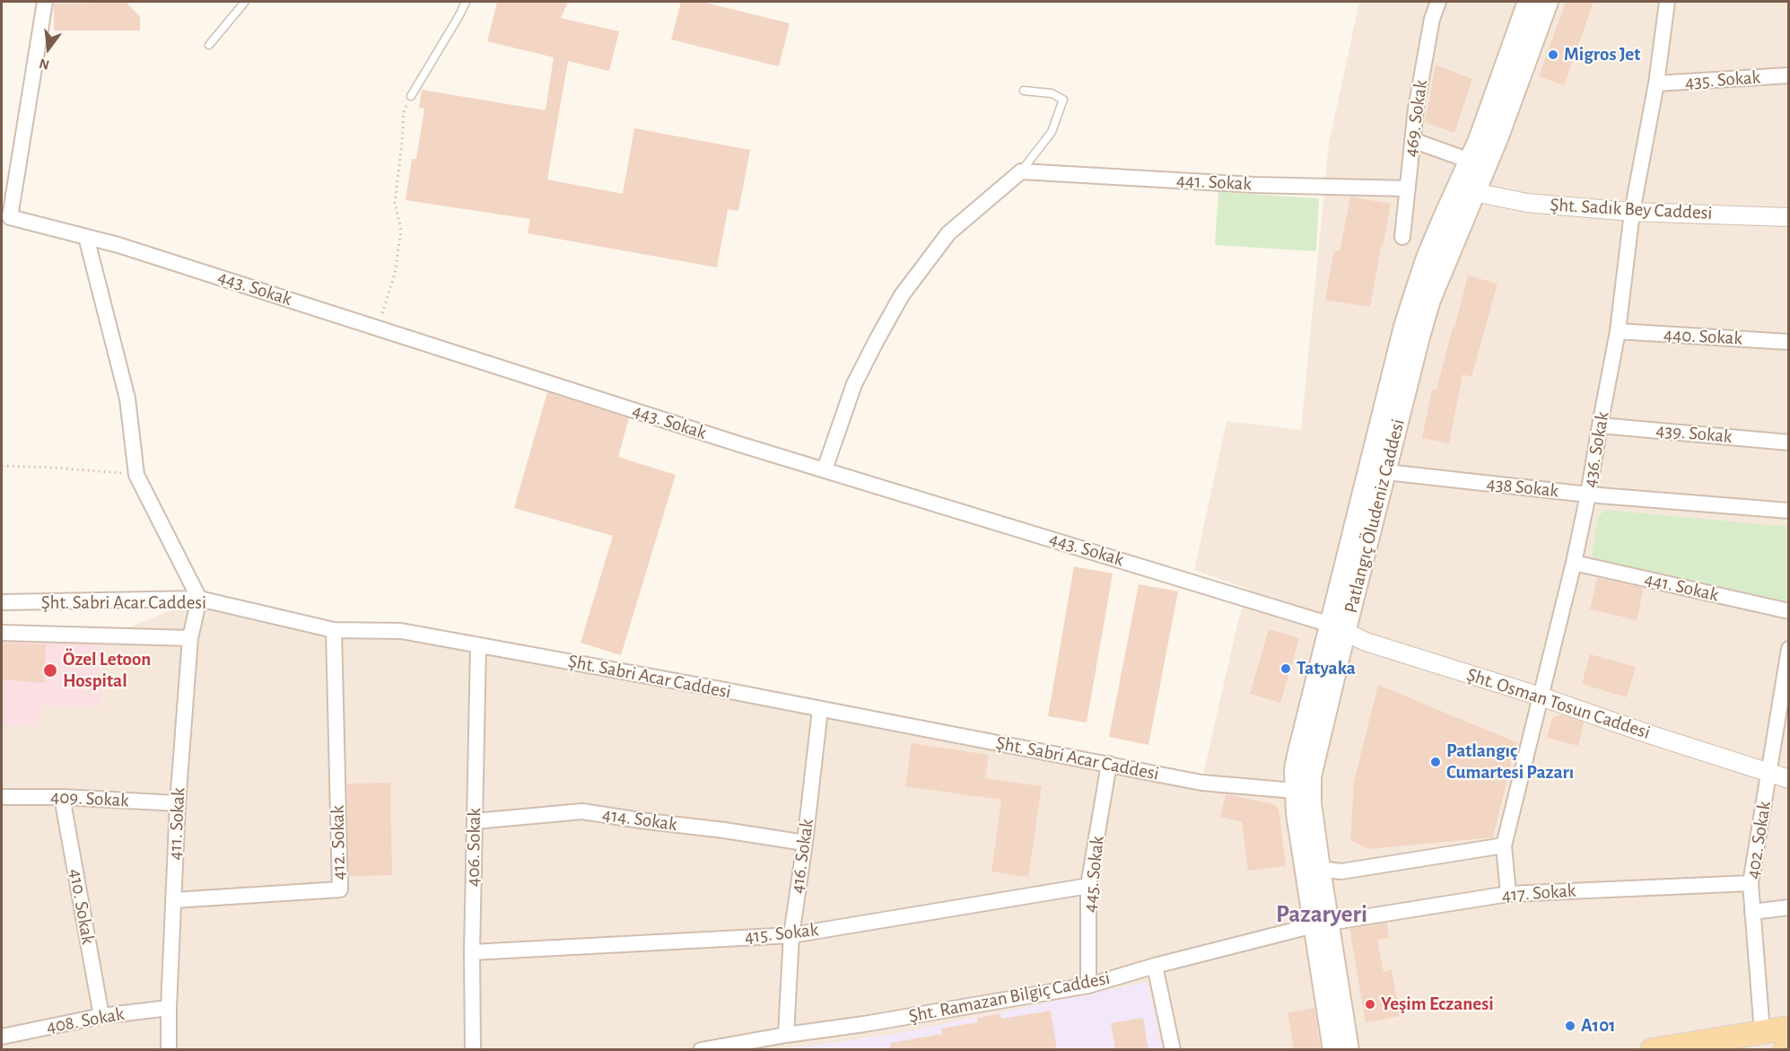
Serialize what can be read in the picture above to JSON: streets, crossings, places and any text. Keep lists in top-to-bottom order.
{
  "streets": {
    "main road": ["Patlangıç Öludeniz Caddesi"],
    "street": [
      "435. Sokak",
      "469. Sokak",
      "441. Sokak",
      "Şht. Sadık Bey Caddesi",
      "443. Sokak",
      "440. Sokak",
      "439. Sokak",
      "436. Sokak",
      "438 Sokak",
      "Şht. Sabri Acar Caddesi",
      "Şht. Osman Tosun Caddesi",
      "409. Sokak",
      "414. Sokak",
      "411. Sokak",
      "402. Sokak",
      "412. Sokak",
      "406. Sokak",
      "416. Sokak",
      "445. Sokak",
      "417. Sokak",
      "410. Sokak",
      "415. Sokak",
      "Şht. Ramazan Bilgiç Caddesi",
      "408. Sokak"
    ]
  },
  "crossings": [
    ["435. Sokak", "436. Sokak"],
    ["469. Sokak", "441. Sokak"],
    ["441. Sokak", "436. Sokak"],
    ["Şht. Sadık Bey Caddesi", "436. Sokak"],
    ["Şht. Sadık Bey Caddesi", "Patlangıç Öludeniz Caddesi"],
    ["443. Sokak", "Patlangıç Öludeniz Caddesi"],
    ["443. Sokak", "Şht. Osman Tosun Caddesi"],
    ["440. Sokak", "436. Sokak"],
    ["439. Sokak", "436. Sokak"],
    ["436. Sokak", "438 Sokak"],
    ["436. Sokak", "Şht. Osman Tosun Caddesi"],
    ["436. Sokak", "417. Sokak"],
    ["438 Sokak", "Patlangıç Öludeniz Caddesi"],
    ["Patlangıç Öludeniz Caddesi", "Şht. Sabri Acar Caddesi"],
    ["Patlangıç Öludeniz Caddesi", "Şht. Osman Tosun Caddesi"],
    ["Patlangıç Öludeniz Caddesi", "417. Sokak"],
    ["Patlangıç Öludeniz Caddesi", "Şht. Ramazan Bilgiç Caddesi"],
    ["Şht. Sabri Acar Caddesi", "411. Sokak"],
    ["Şht. Sabri Acar Caddesi", "412. Sokak"],
    ["Şht. Sabri Acar Caddesi", "406. Sokak"],
    ["Şht. Sabri Acar Caddesi", "416. Sokak"],
    ["Şht. Sabri Acar Caddesi", "445. Sokak"],
    ["Şht. Osman Tosun Caddesi", "402. Sokak"],
    ["409. Sokak", "411. Sokak"],
    ["409. Sokak", "410. Sokak"],
    ["414. Sokak", "406. Sokak"],
    ["414. Sokak", "416. Sokak"],
    ["411. Sokak", "412. Sokak"],
    ["411. Sokak", "408. Sokak"],
    ["402. Sokak", "417. Sokak"],
    ["406. Sokak", "415. Sokak"],
    ["416. Sokak", "415. Sokak"],
    ["416. Sokak", "Şht. Ramazan Bilgiç Caddesi"],
    ["445. Sokak", "415. Sokak"],
    ["445. Sokak", "Şht. Ramazan Bilgiç Caddesi"],
    ["417. Sokak", "Şht. Ramazan Bilgiç Caddesi"],
    ["410. Sokak", "408. Sokak"]
  ],
  "districts": ["Pazaryeri"],
  "places": [
    "Migros Jet",
    "Tatyaka",
    "Özel Letoon Hospital",
    "Patlangıç Cumartesi Pazarı",
    "Yeşim Eczanesi",
    "A101"
  ],
  "north": "bottom"
}
